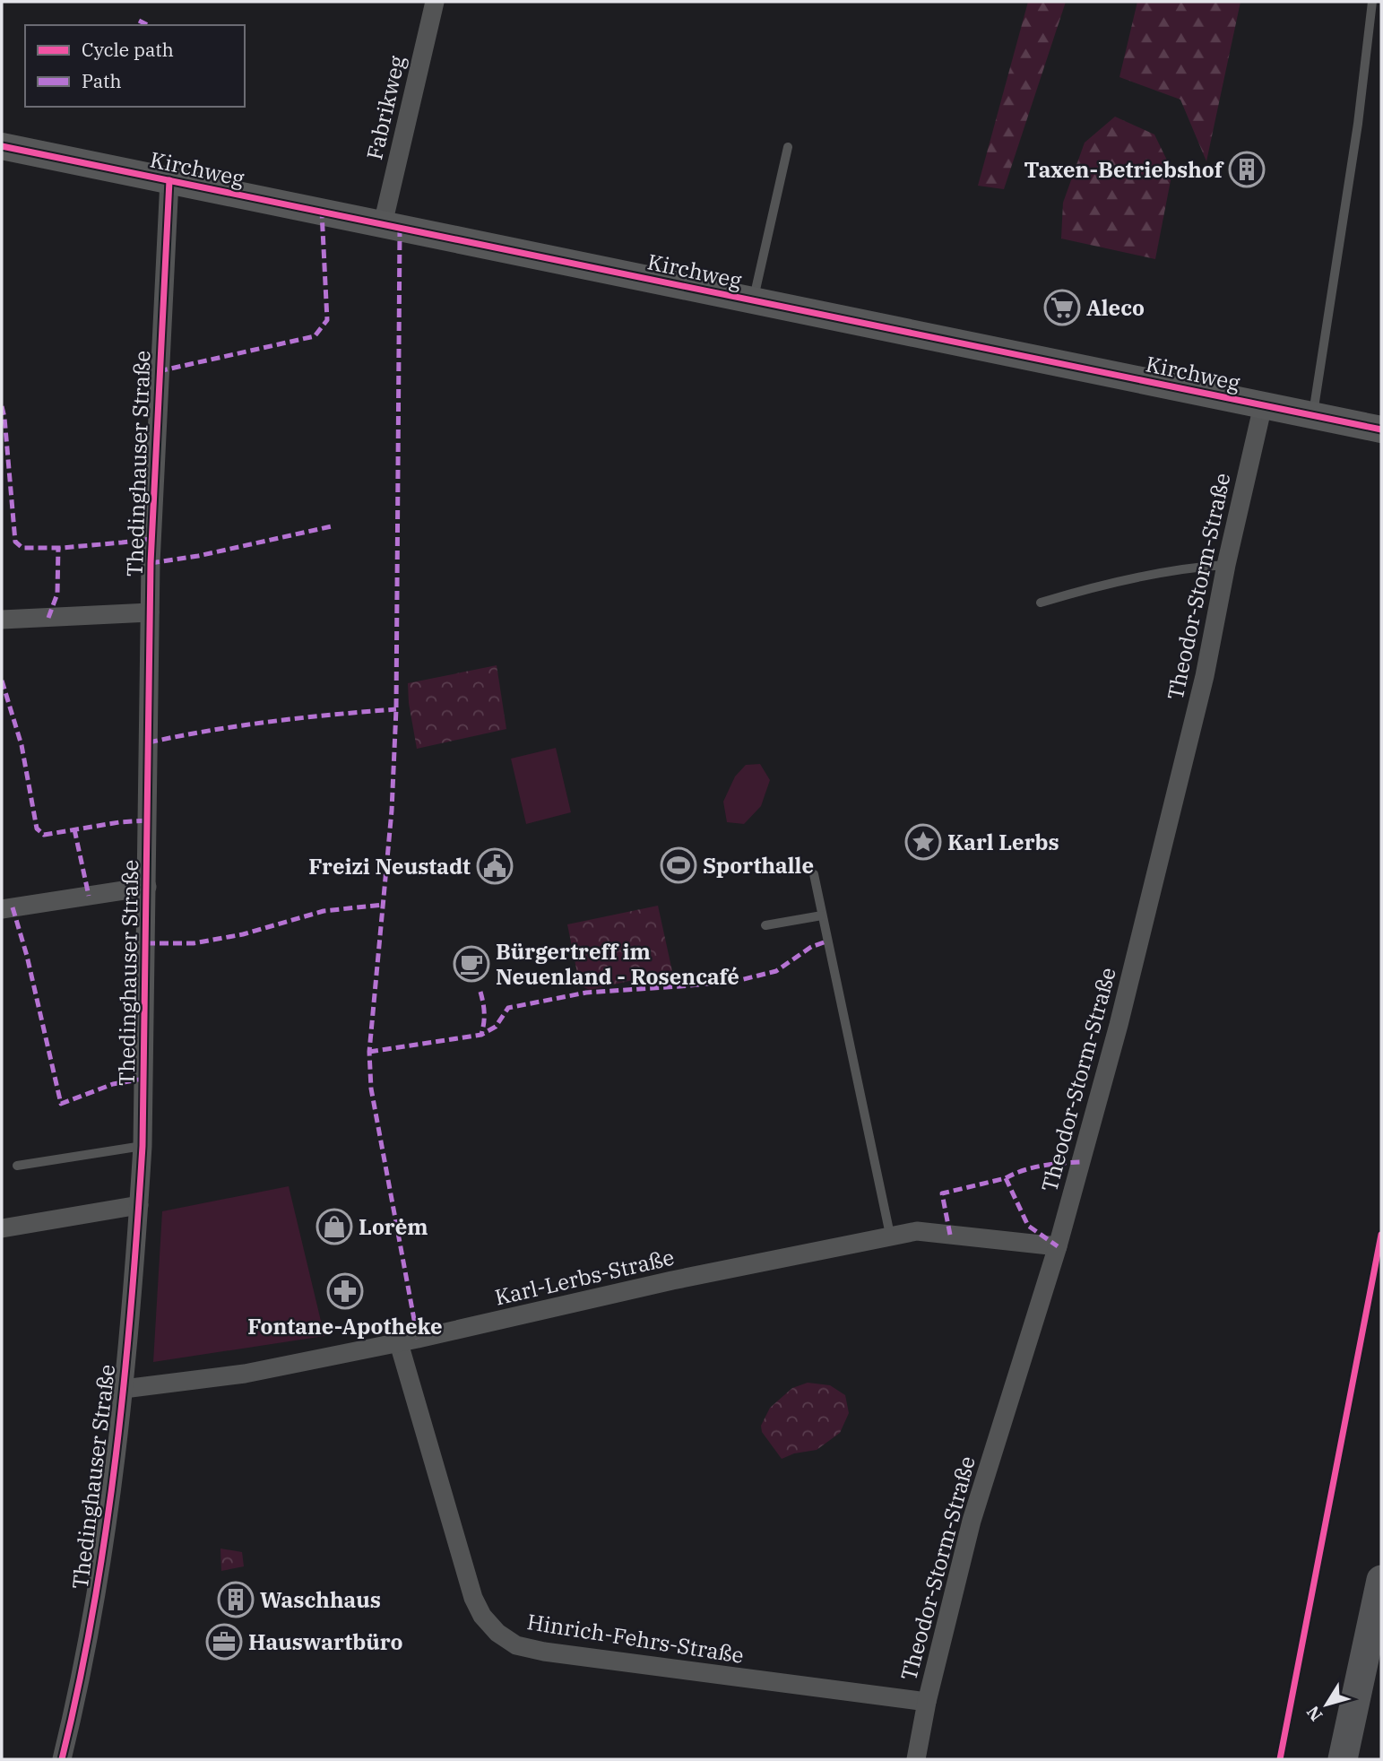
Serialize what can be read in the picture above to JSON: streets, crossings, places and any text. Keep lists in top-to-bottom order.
{
  "streets": {
    "street": [
      "Fabrikweg",
      "Kirchweg",
      "Thedinghauser Straße",
      "Theodor-Storm-Straße",
      "Karl-Lerbs-Straße",
      "Hinrich-Fehrs-Straße"
    ]
  },
  "crossings": [
    ["Fabrikweg", "Kirchweg"],
    ["Kirchweg", "Thedinghauser Straße"],
    ["Kirchweg", "Theodor-Storm-Straße"],
    ["Thedinghauser Straße", "Karl-Lerbs-Straße"],
    ["Theodor-Storm-Straße", "Karl-Lerbs-Straße"],
    ["Theodor-Storm-Straße", "Hinrich-Fehrs-Straße"],
    ["Karl-Lerbs-Straße", "Hinrich-Fehrs-Straße"]
  ],
  "places": {
    "building": ["Taxen-Betriebshof", "Waschhaus"],
    "supermarket": ["Aleco"],
    "place": ["Karl Lerbs"],
    "sports": ["Sporthalle"],
    "public building": ["Freizi Neustadt"],
    "cafe": ["Bürgertreff im Neuenland - Rosencafé"],
    "shop": ["Lorėm"],
    "pharmacy": ["Fontane-Apotheke"],
    "office": ["Hauswartbüro"]
  },
  "legend": ["Cycle path", "Path"],
  "north": "bottom left"
}
